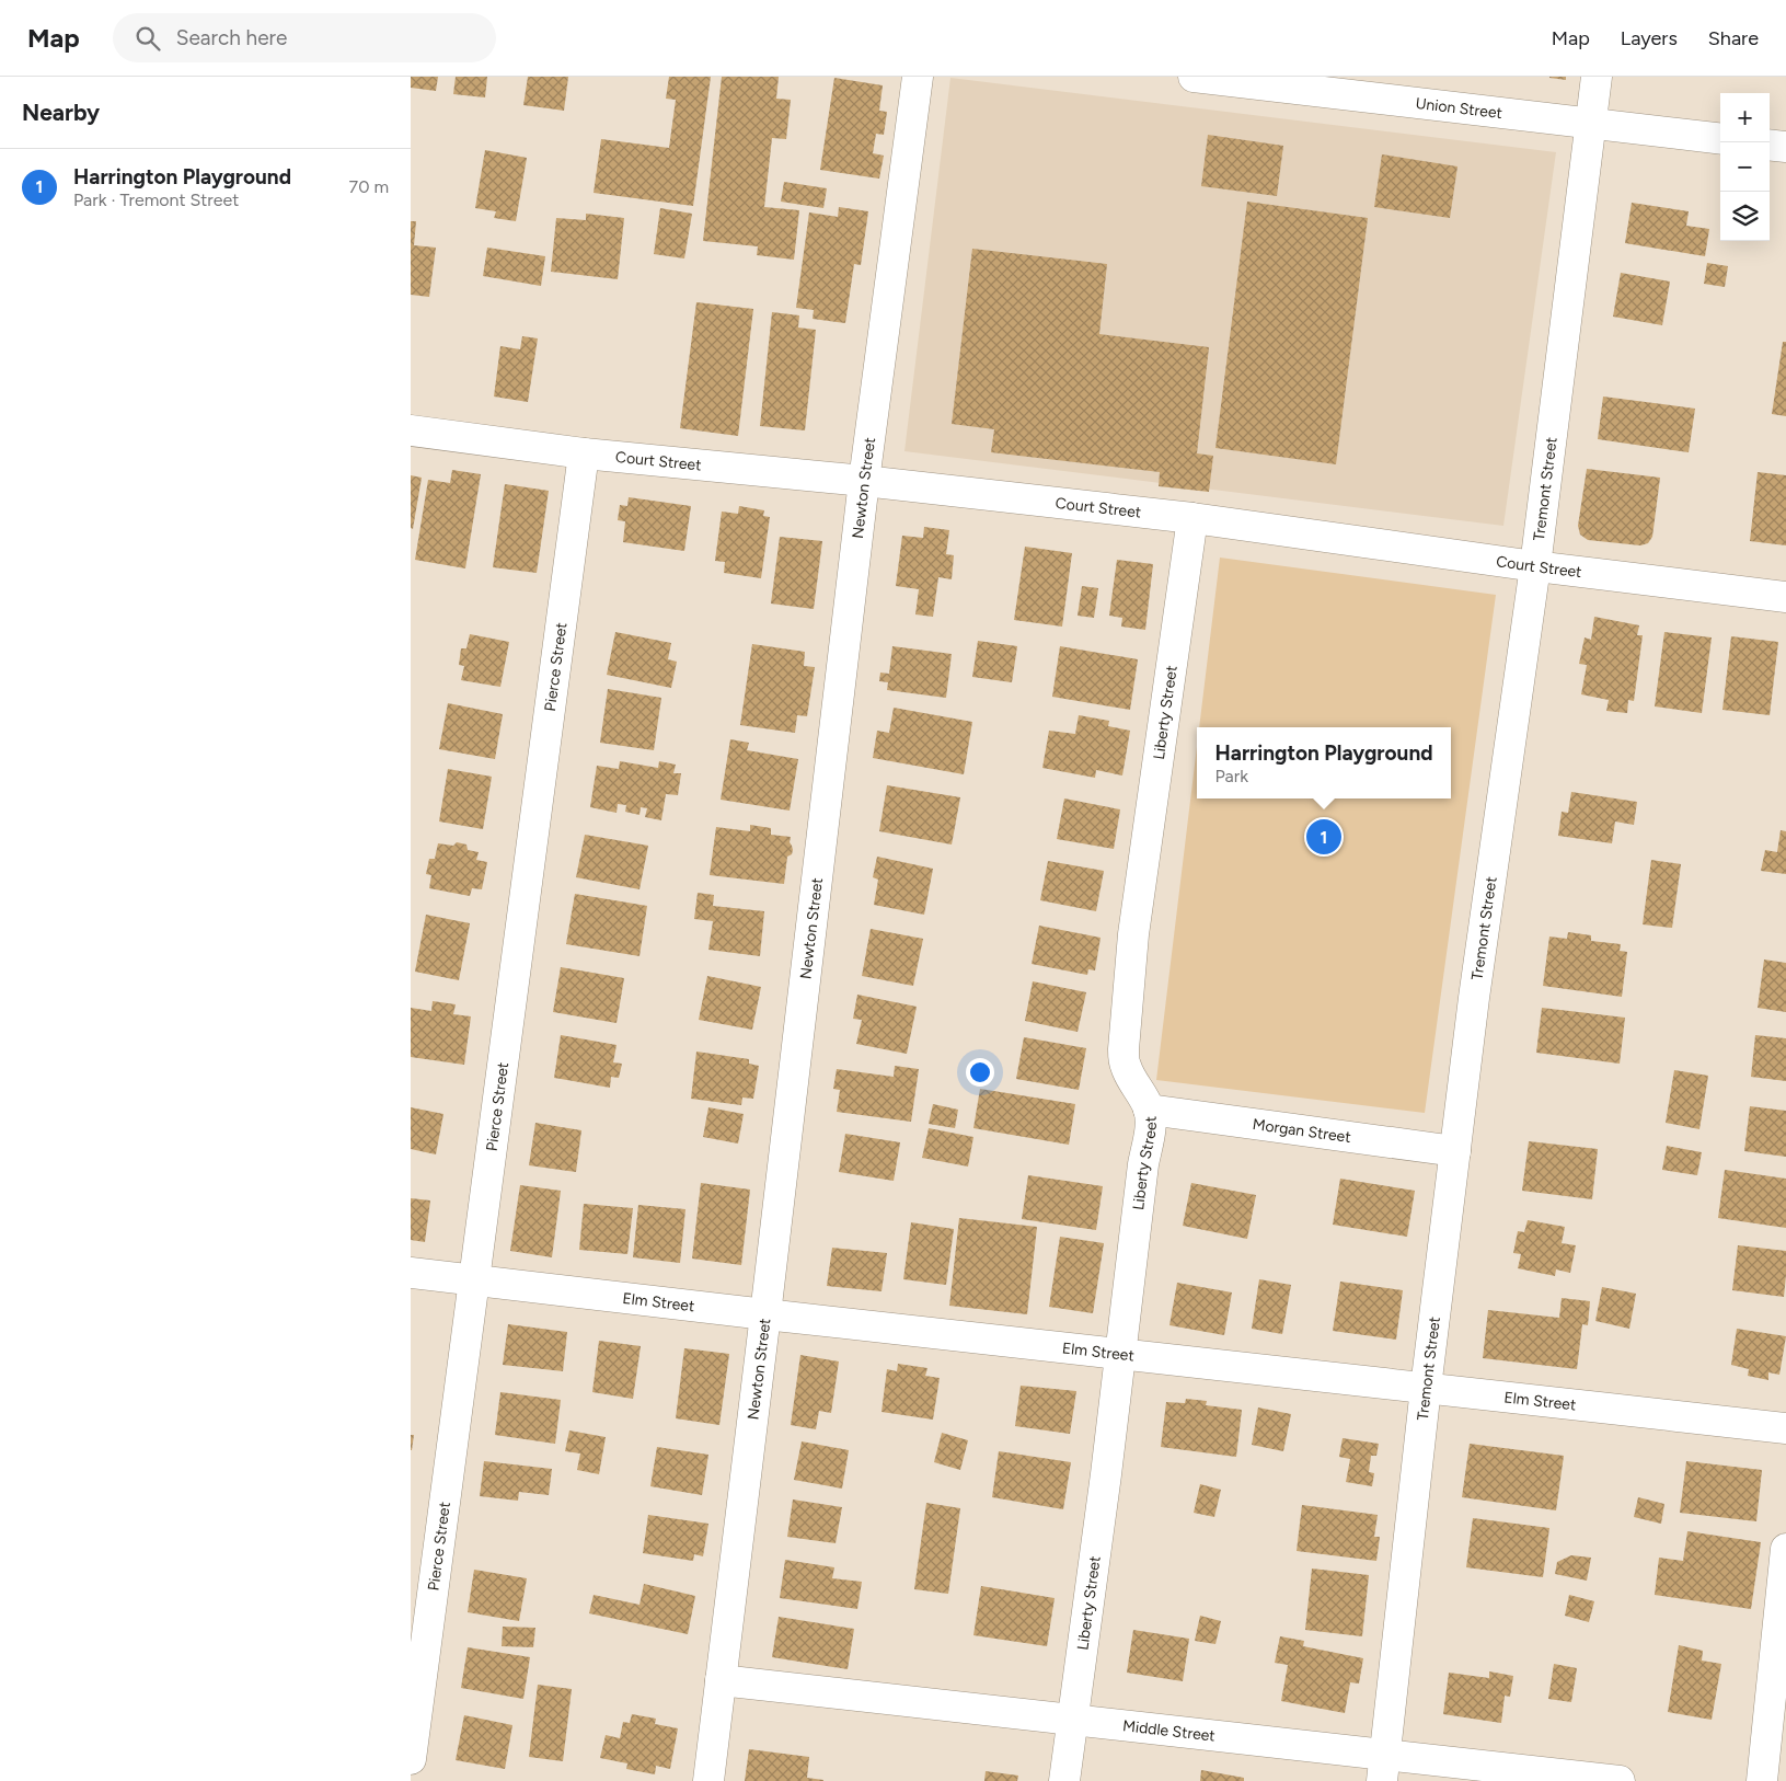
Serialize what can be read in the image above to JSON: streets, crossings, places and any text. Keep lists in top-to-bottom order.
{
  "streets": {
    "street": [
      "Union Street",
      "Court Street",
      "Newton Street",
      "Tremont Street",
      "Pierce Street",
      "Liberty Street",
      "Morgan Street",
      "Elm Street",
      "Middle Street"
    ]
  },
  "crossings": [
    ["Union Street", "Tremont Street"],
    ["Court Street", "Newton Street"],
    ["Court Street", "Tremont Street"],
    ["Court Street", "Pierce Street"],
    ["Court Street", "Liberty Street"],
    ["Newton Street", "Elm Street"],
    ["Newton Street", "Middle Street"],
    ["Tremont Street", "Morgan Street"],
    ["Tremont Street", "Elm Street"],
    ["Tremont Street", "Middle Street"],
    ["Pierce Street", "Elm Street"],
    ["Liberty Street", "Morgan Street"],
    ["Liberty Street", "Elm Street"],
    ["Liberty Street", "Middle Street"]
  ],
  "page": {
    "header": "Map",
    "search": "Search here",
    "nav": ["Map", "Layers", "Share"],
    "heading": "Nearby",
    "map_buttons": ["+", "−"],
    "list": [
      {
        "mark": "1",
        "name": "Harrington Playground",
        "note": "Park · Tremont Street",
        "value": "70 m"
      }
    ],
    "popup": ["Harrington Playground", "Park"],
    "pins": "1"
  }
}
